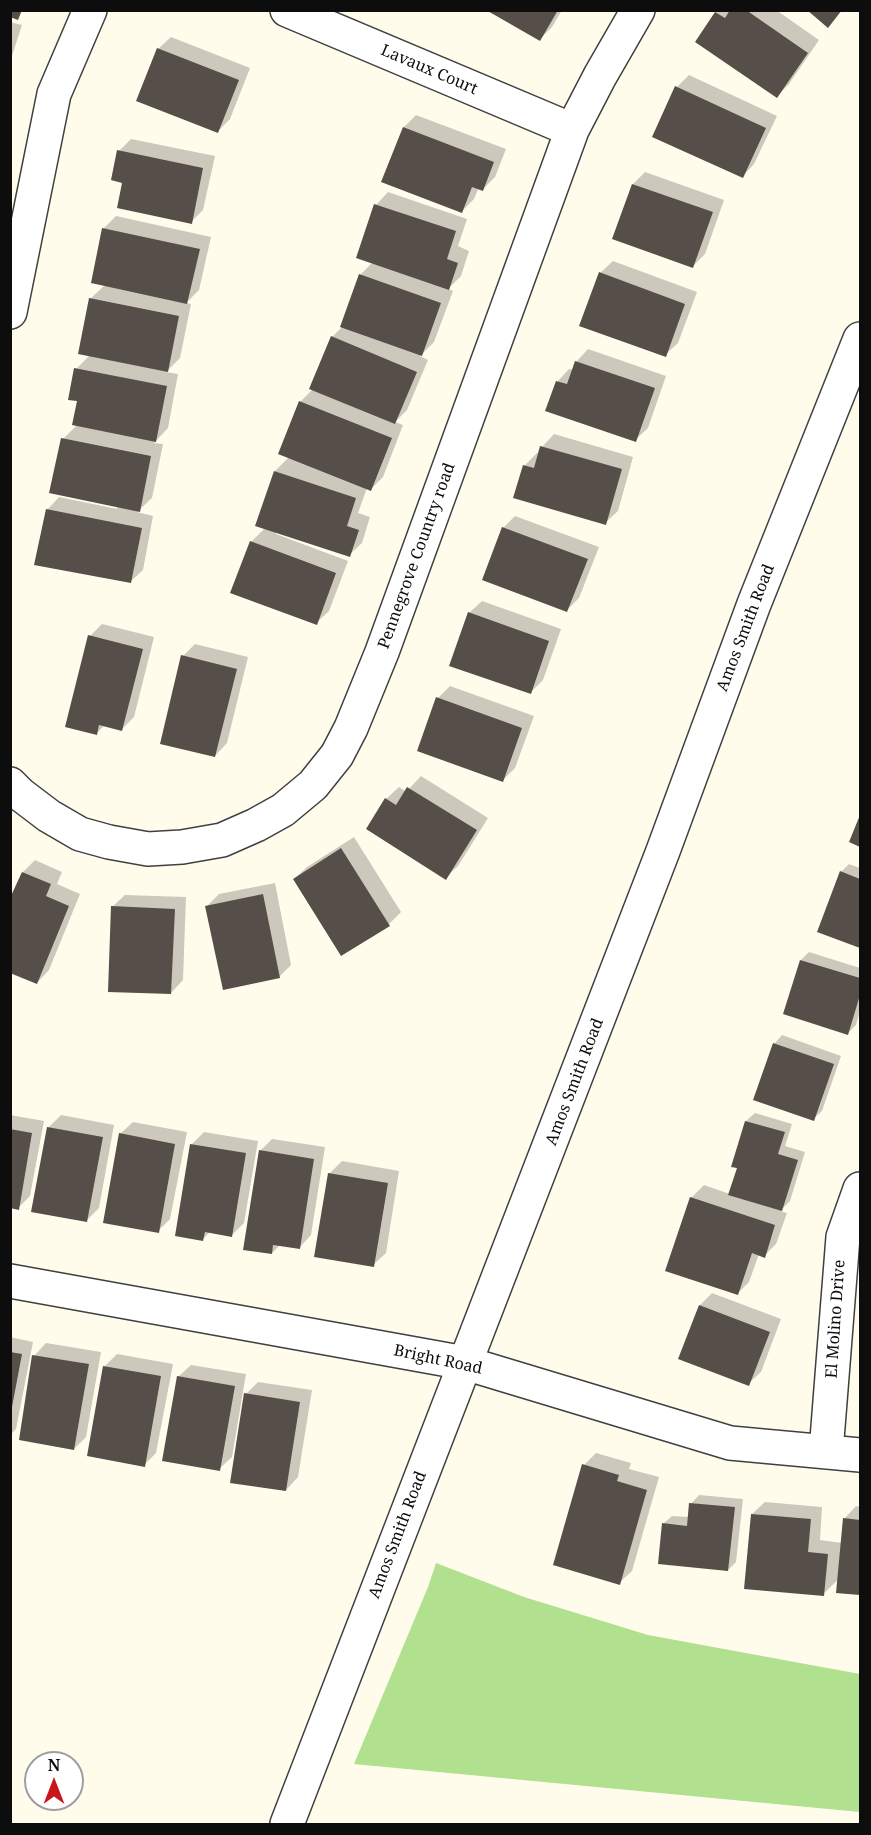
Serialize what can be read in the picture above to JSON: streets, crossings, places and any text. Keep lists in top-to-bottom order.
{
  "streets": {
    "street": [
      "Lavaux Court",
      "Pennegrove Country road",
      "Amos Smith Road",
      "El Molino Drive",
      "Bright Road"
    ]
  },
  "crossings": [
    ["Lavaux Court", "Pennegrove Country road"],
    ["Amos Smith Road", "Bright Road"],
    ["El Molino Drive", "Bright Road"]
  ],
  "north": "top"
}
